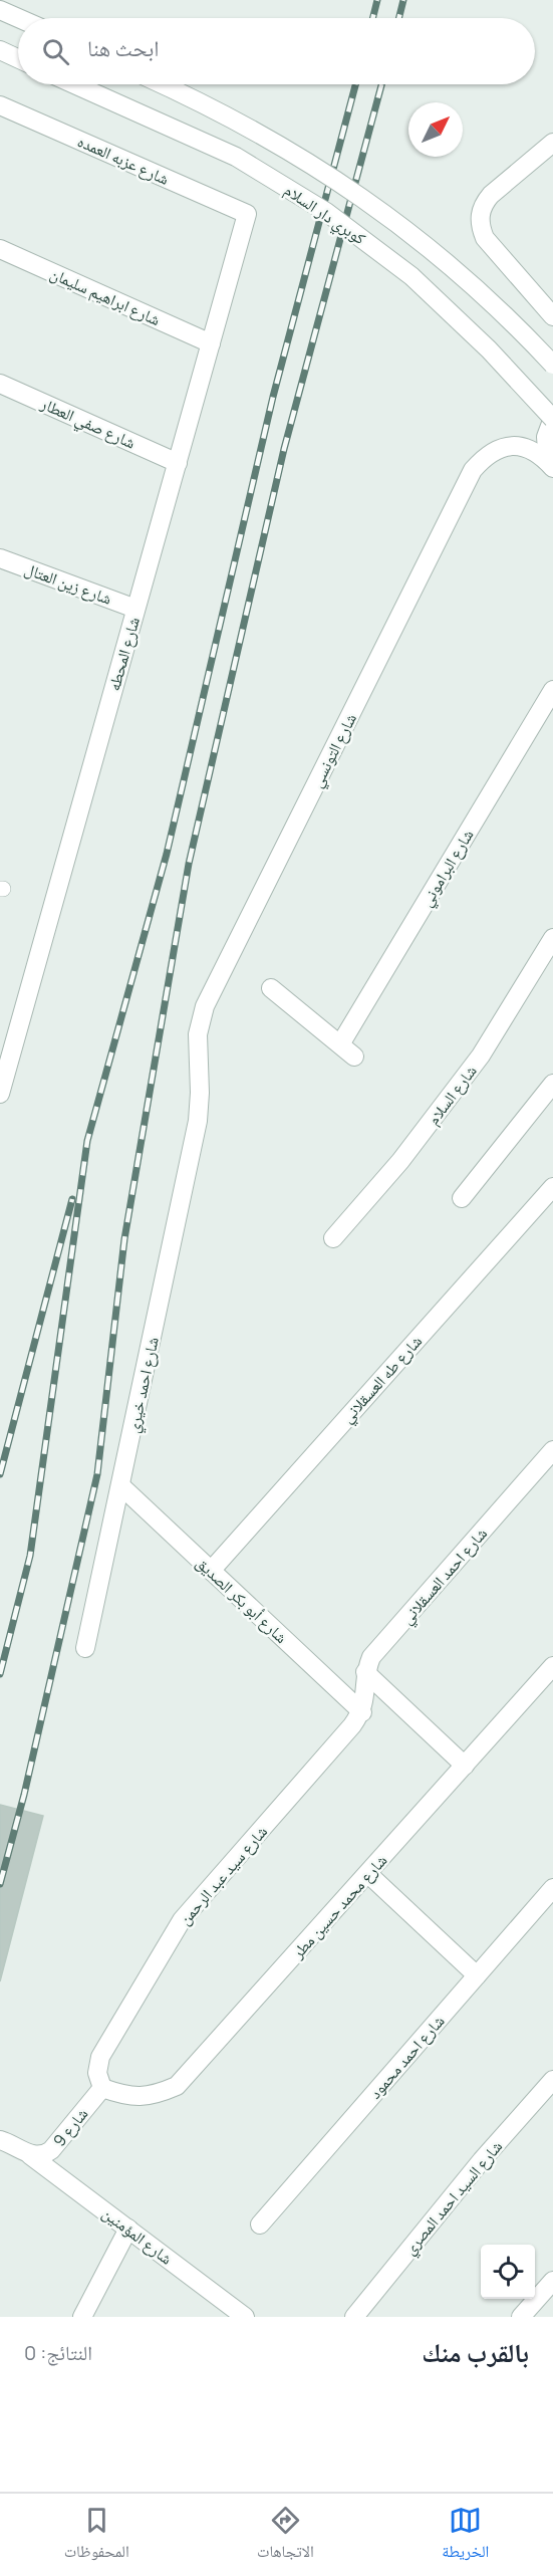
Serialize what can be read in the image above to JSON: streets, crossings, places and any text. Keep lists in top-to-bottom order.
{
  "streets": {
    "street": [
      "شارع عزبه العمده",
      "كوبري دار السلام",
      "شارع ابراهيم سليمان",
      "شارع صفي العطار",
      "شارع زين العتال",
      "شارع المحطه",
      "شارع التونسي",
      "شارع البراموني",
      "شارع السلام",
      "شارع طه العسقلاني",
      "شارع احمد خيري",
      "شارع احمد العسقلاني",
      "شارع أبو بكر الصديق",
      "شارع سيد عبد الرحمن",
      "شارع محمد حسين مطر",
      "شارع احمد محمود",
      "شارع 9",
      "شارع السيد احمد المصري",
      "شارع المؤمنين"
    ]
  },
  "crossings": [
    ["شارع عزبه العمده", "شارع المحطه"],
    ["شارع ابراهيم سليمان", "شارع المحطه"],
    ["شارع صفي العطار", "شارع المحطه"],
    ["شارع زين العتال", "شارع المحطه"],
    ["شارع التونسي", "شارع احمد خيري"],
    ["شارع طه العسقلاني", "شارع أبو بكر الصديق"],
    ["شارع احمد خيري", "شارع أبو بكر الصديق"],
    ["شارع احمد العسقلاني", "شارع أبو بكر الصديق"],
    ["شارع احمد العسقلاني", "شارع سيد عبد الرحمن"],
    ["شارع أبو بكر الصديق", "شارع سيد عبد الرحمن"],
    ["شارع سيد عبد الرحمن", "شارع محمد حسين مطر"],
    ["شارع سيد عبد الرحمن", "شارع 9"],
    ["شارع محمد حسين مطر", "شارع 9"],
    ["شارع 9", "شارع المؤمنين"]
  ],
  "north": "top right",
  "page": {
    "search": "ابحث هنا",
    "heading": ["بالقرب منك", "النتائج: 0"],
    "nav": ["الخريطة", "الاتجاهات", "المحفوظات"]
  }
}
